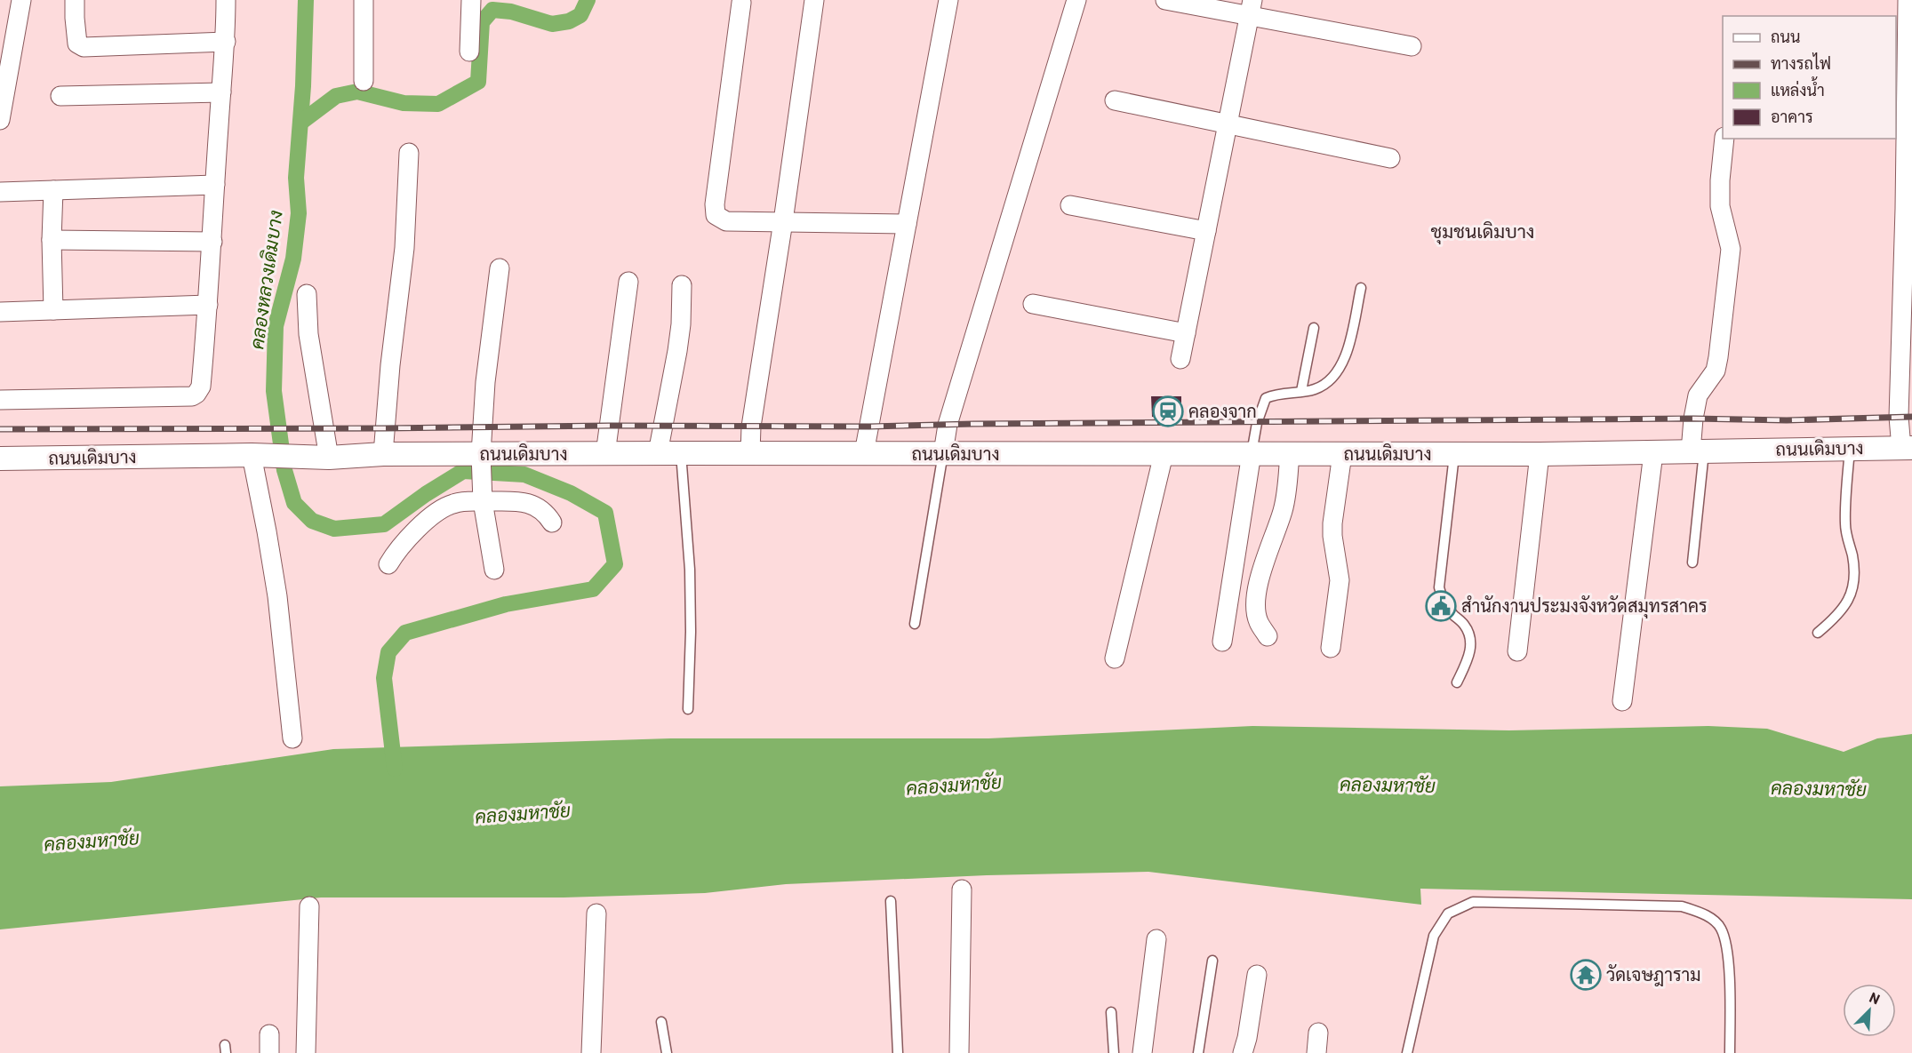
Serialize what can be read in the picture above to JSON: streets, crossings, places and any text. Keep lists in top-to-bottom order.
{
  "streets": {
    "street": ["ถนนเดิมบาง"]
  },
  "districts": ["ชุมชนเดิมบาง"],
  "water": ["คลองหลวงเดิมบาง", "คลองมหาชัย"],
  "places": {
    "station": ["คลองจาก"],
    "public building": ["สำนักงานประมงจังหวัดสมุทรสาคร"],
    "temple": ["วัดเจษฎาราม"]
  },
  "legend": [
    "ถนน",
    "ทางรถไฟ",
    "แหล่งน้ำ",
    "อาคาร"
  ],
  "north": "top right"
}
